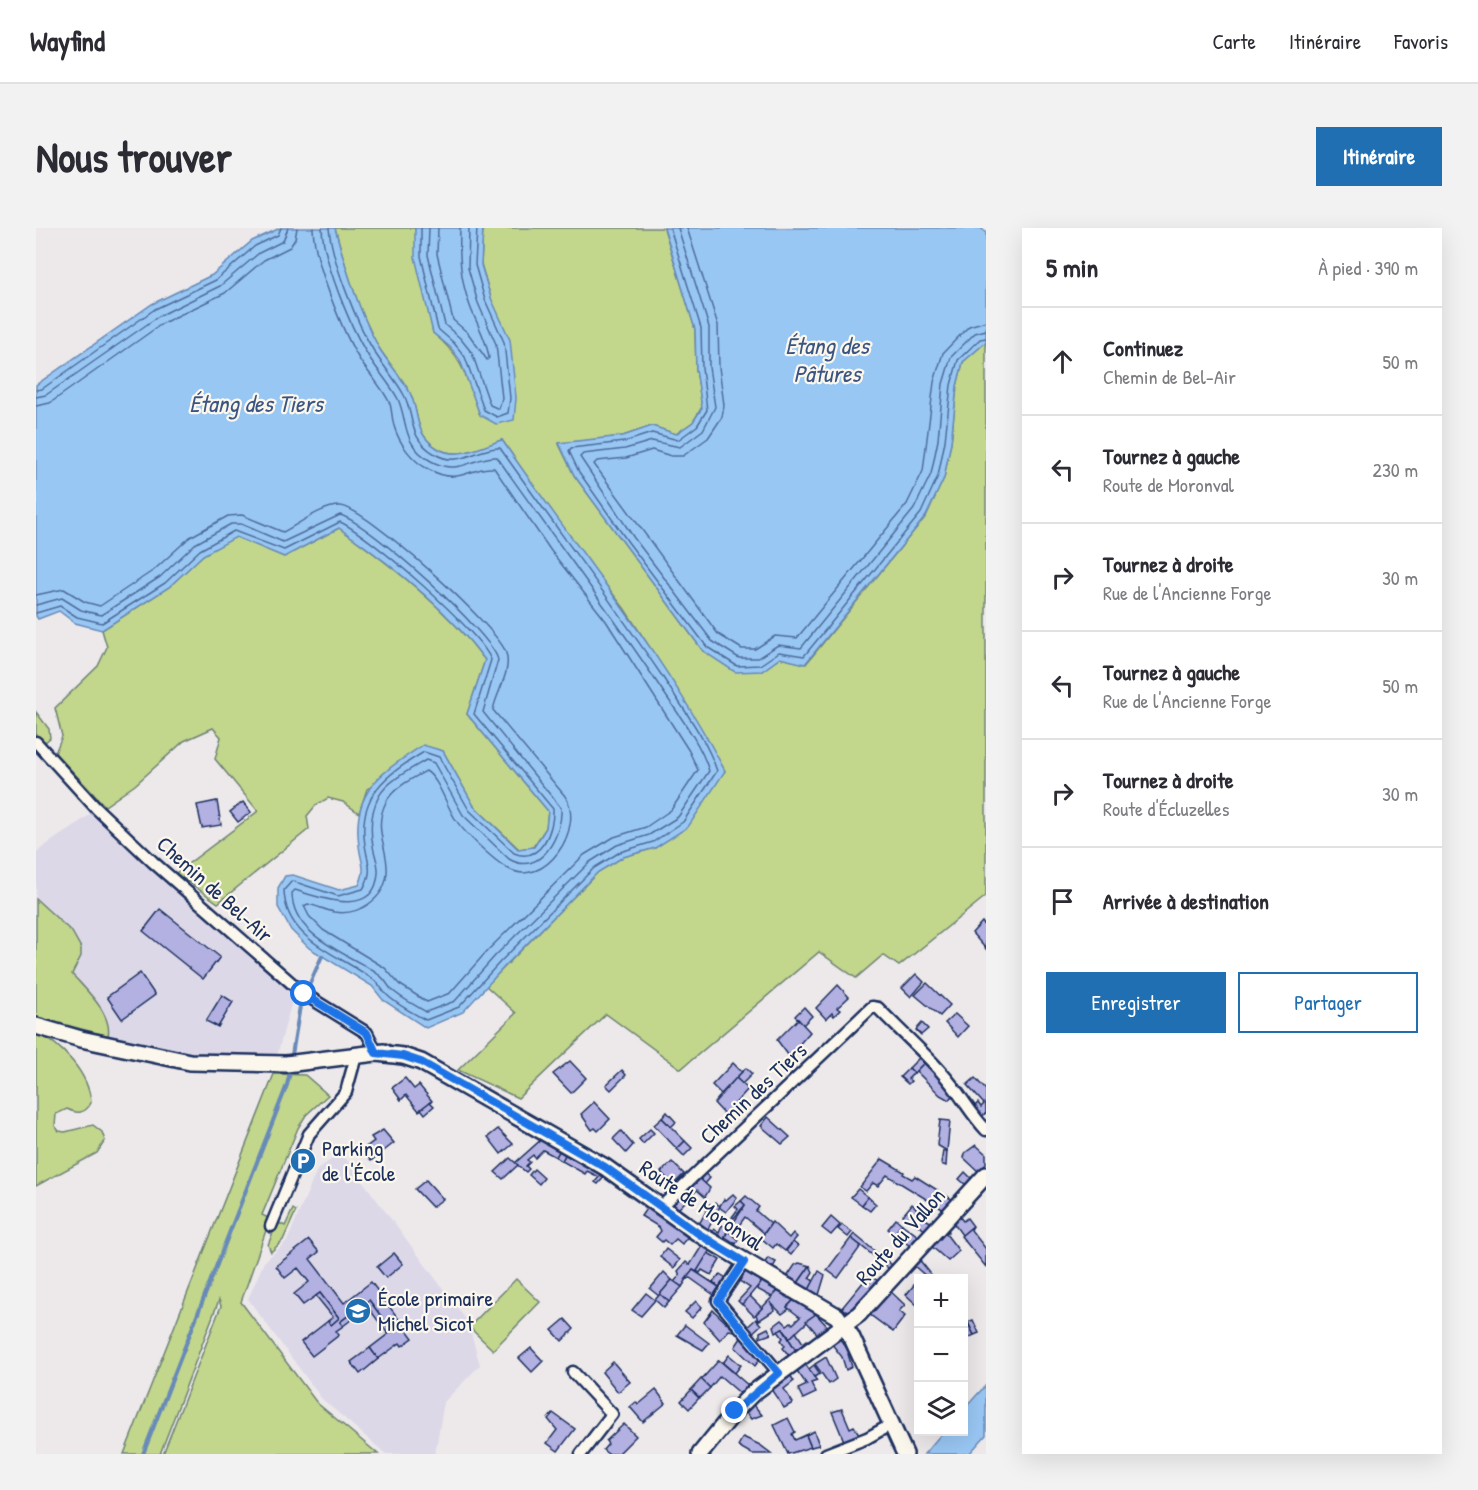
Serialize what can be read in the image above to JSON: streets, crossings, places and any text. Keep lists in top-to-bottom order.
{
  "streets": {
    "street": [
      "Chemin de Bel-Air",
      "Chemin des Tiers",
      "Route de Moronval",
      "Route du Vallon"
    ]
  },
  "crossings": [
    ["Chemin de Bel-Air", "Route de Moronval"],
    ["Chemin des Tiers", "Route de Moronval"],
    ["Route de Moronval", "Route du Vallon"]
  ],
  "water": ["Étang des Pâtures", "Étang des Tiers"],
  "places": {
    "parking": ["Parking de l'École"],
    "school or university": ["École primaire Michel Sicot"]
  },
  "page": {
    "header": "Wayfind",
    "nav": ["Carte", "Itinéraire", "Favoris"],
    "buttons": [
      "Itinéraire",
      ["Enregistrer", "Partager"]
    ],
    "title": "Nous trouver",
    "heading": ["5 min", "À pied · 390 m"],
    "list": [
      ["Continuez", "Chemin de Bel-Air", "50 m"],
      ["Tournez à gauche", "Route de Moronval", "230 m"],
      ["Tournez à droite", "Rue de l'Ancienne Forge", "30 m"],
      ["Tournez à gauche", "Rue de l'Ancienne Forge", "50 m"],
      ["Tournez à droite", "Route d'Écluzelles", "30 m"],
      "Arrivée à destination"
    ],
    "map_buttons": ["+", "−"]
  }
}
